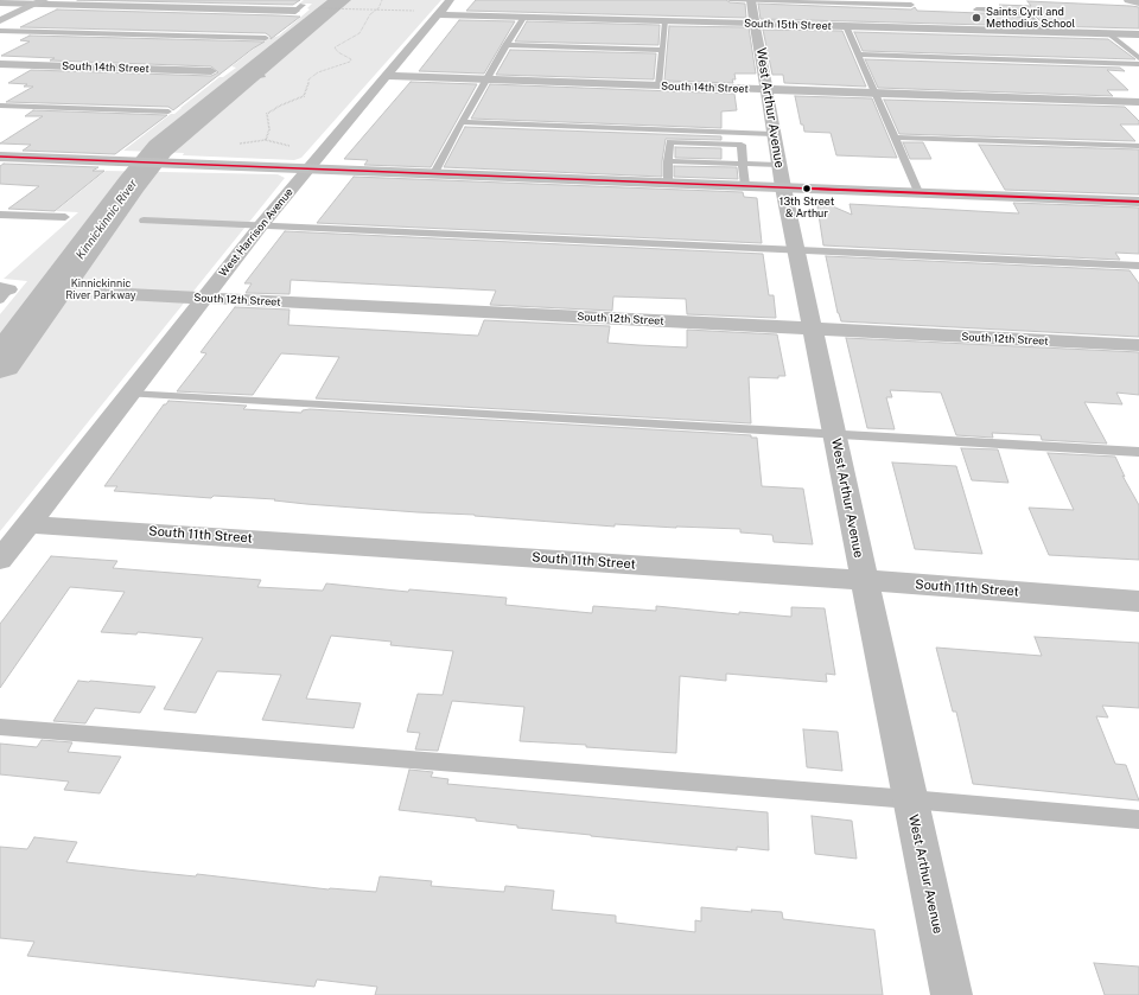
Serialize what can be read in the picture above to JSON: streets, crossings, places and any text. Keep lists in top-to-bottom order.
{
  "streets": {
    "street": [
      "South 15th Street",
      "South 14th Street",
      "West Arthur Avenue",
      "West Harrison Avenue",
      "South 12th Street",
      "South 11th Street"
    ]
  },
  "crossings": [
    ["South 15th Street", "West Arthur Avenue"],
    ["South 15th Street", "West Harrison Avenue"],
    ["South 14th Street", "West Arthur Avenue"],
    ["South 14th Street", "West Harrison Avenue"],
    ["West Arthur Avenue", "South 12th Street"],
    ["West Arthur Avenue", "South 11th Street"],
    ["West Harrison Avenue", "South 12th Street"],
    ["West Harrison Avenue", "South 11th Street"]
  ],
  "water": ["Kinnickinnic River"],
  "parks": ["Kinnickinnic River Parkway"],
  "places": ["Saints Cyril and Methodius School", "13th Street & Arthur"]
}
